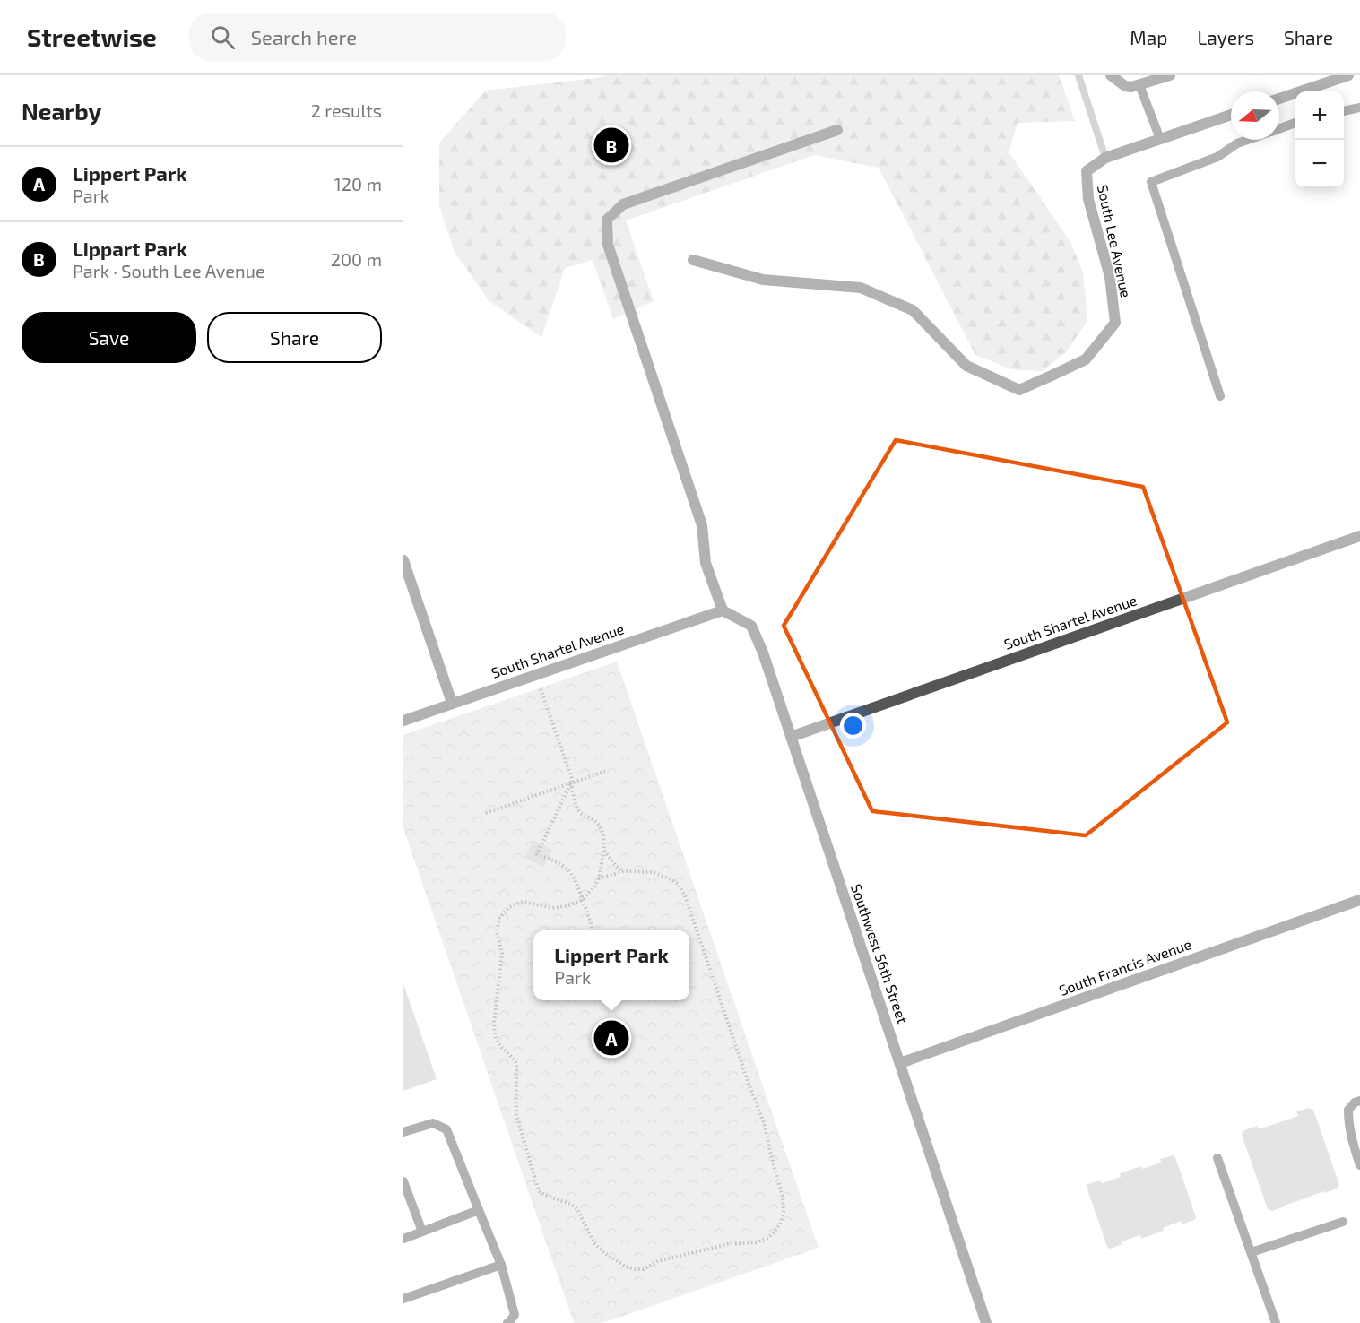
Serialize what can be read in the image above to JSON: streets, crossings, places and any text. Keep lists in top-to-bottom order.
{
  "streets": {
    "street": [
      "South Lee Avenue",
      "South Shartel Avenue",
      "Southwest 56th Street",
      "South Francis Avenue"
    ]
  },
  "crossings": [
    ["South Shartel Avenue", "Southwest 56th Street"],
    ["Southwest 56th Street", "South Francis Avenue"]
  ],
  "north": "left",
  "page": {
    "header": "Streetwise",
    "search": "Search here",
    "nav": ["Map", "Layers", "Share"],
    "heading": ["Nearby", "2 results"],
    "map_buttons": ["+", "−"],
    "pins": ["B", "A"],
    "list": [
      {
        "mark": "A",
        "name": "Lippert Park",
        "note": "Park",
        "value": "120 m"
      },
      {
        "mark": "B",
        "name": "Lippart Park",
        "note": "Park · South Lee Avenue",
        "value": "200 m"
      }
    ],
    "buttons": ["Save", "Share"],
    "popup": ["Lippert Park", "Park"]
  }
}
